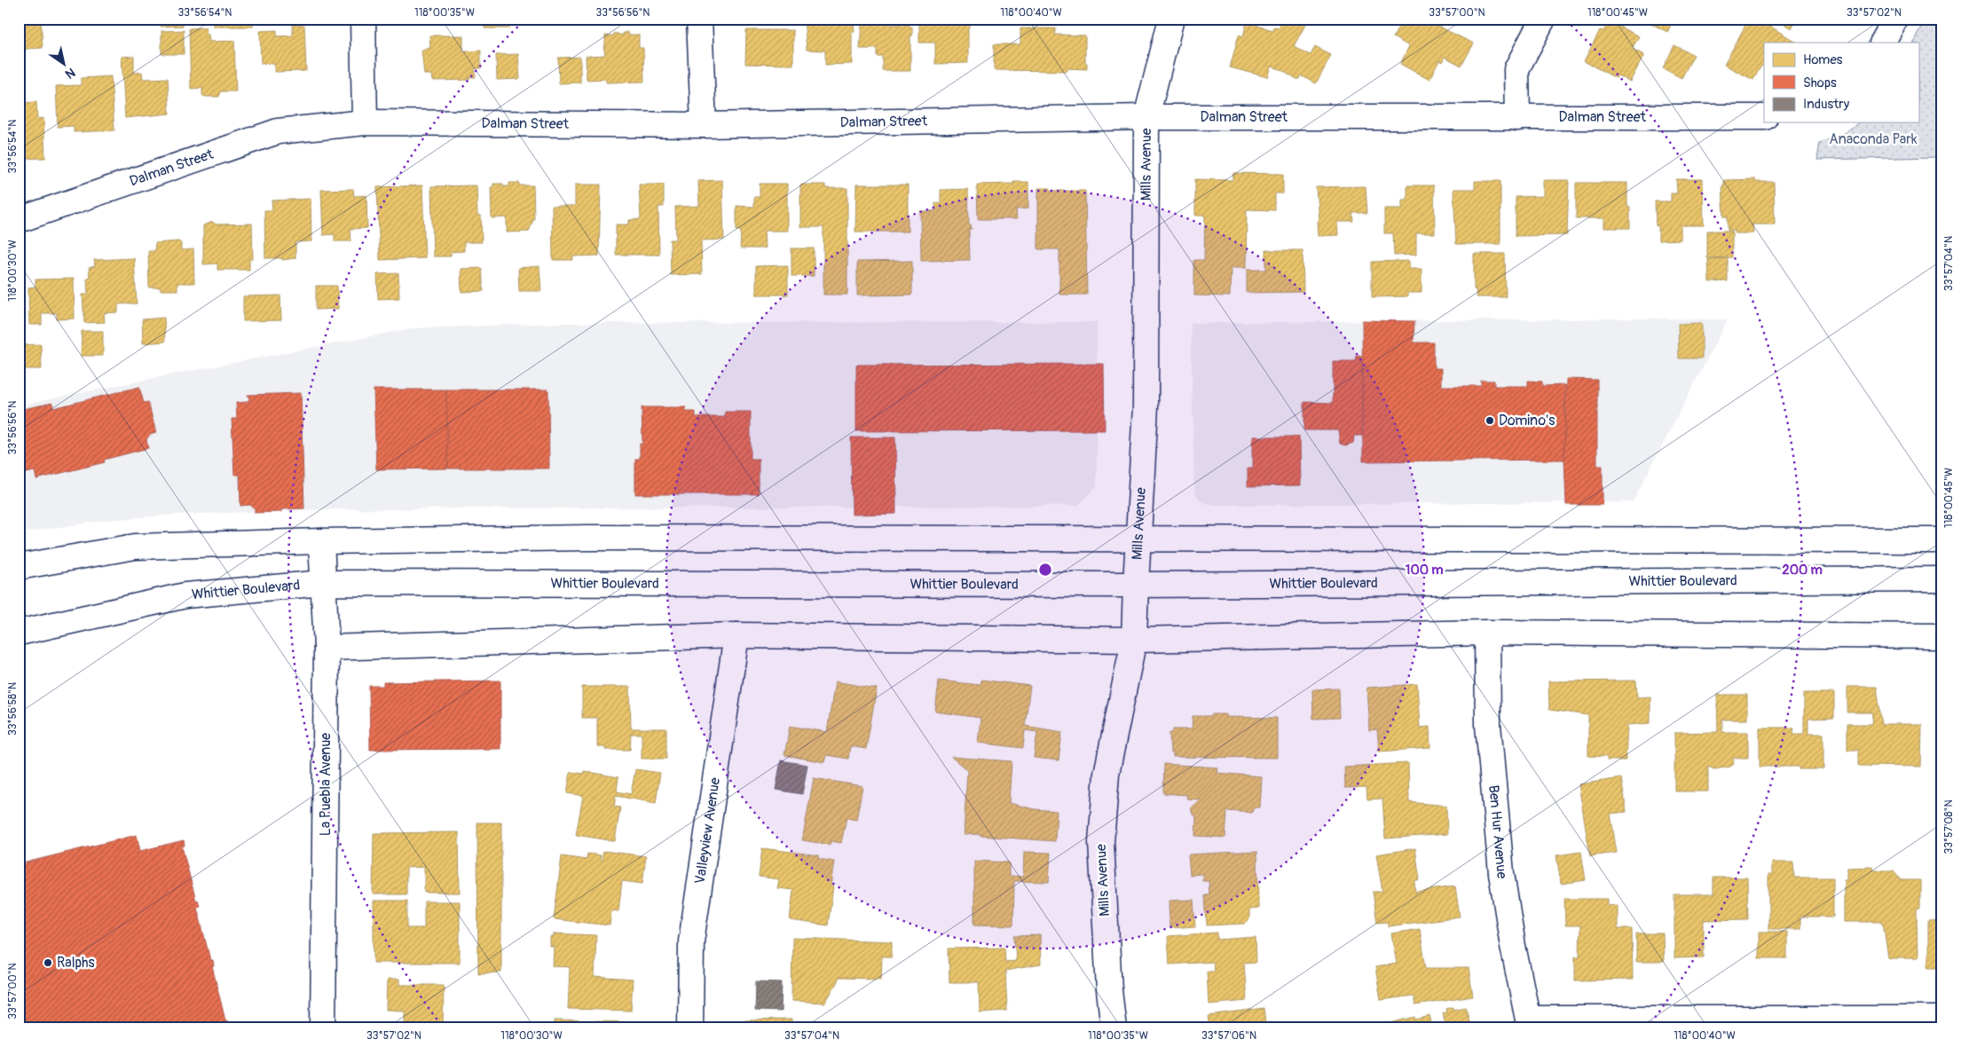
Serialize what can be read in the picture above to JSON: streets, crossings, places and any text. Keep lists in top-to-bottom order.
{
  "streets": {
    "street": [
      "Dalman Street",
      "Mills Avenue",
      "Whittier Boulevard",
      "La Puebla Avenue",
      "Valleyview Avenue",
      "Ben Hur Avenue"
    ]
  },
  "crossings": [
    ["Dalman Street", "Mills Avenue"],
    ["Mills Avenue", "Whittier Boulevard"],
    ["Whittier Boulevard", "La Puebla Avenue"]
  ],
  "parks": ["Anaconda Park"],
  "places": ["Domino's", "Ralphs"],
  "legend": ["Homes", "Shops", "Industry"],
  "north": "bottom right",
  "coordinates": [
    "33°56'54\"N",
    "118°00'35\"W",
    "33°56'56\"N",
    "118°00'40\"W",
    "33°57'00\"N",
    "118°00'45\"W",
    "33°57'02\"N",
    "33°57'04\"N",
    "118°00'30\"W",
    "33°56'58\"N",
    "33°57'08\"N",
    "33°57'06\"N"
  ],
  "rings": ["100 m", "200 m"]
}
